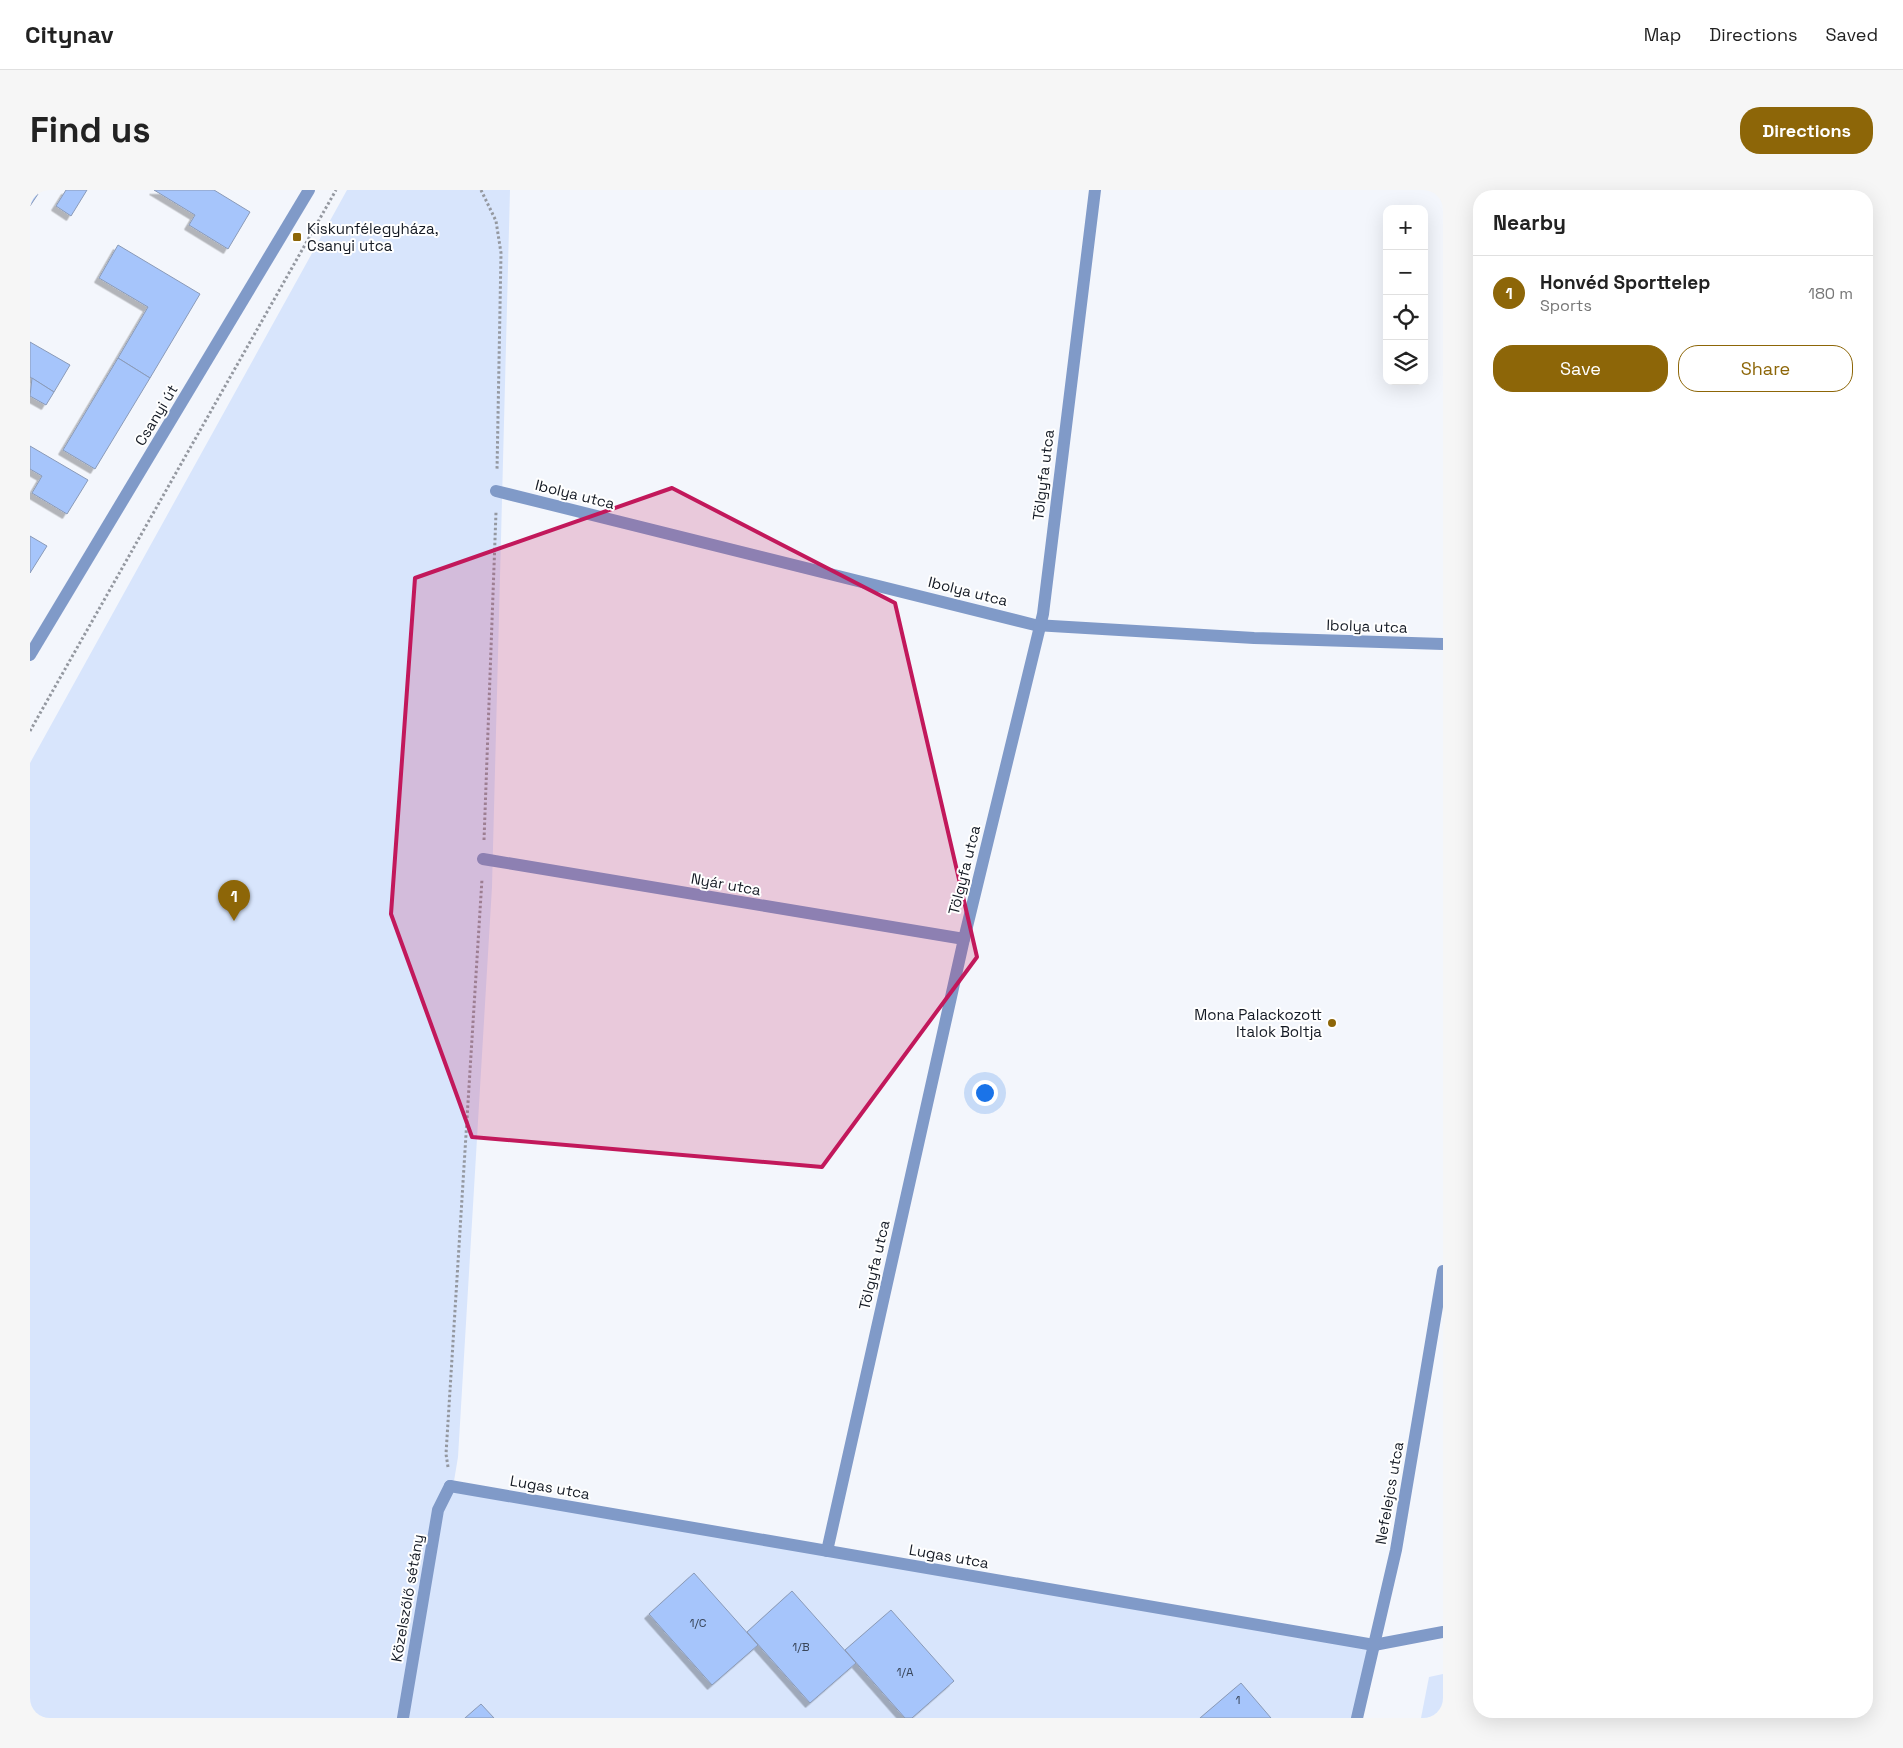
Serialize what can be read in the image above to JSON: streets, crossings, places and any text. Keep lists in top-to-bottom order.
{
  "streets": {
    "street": [
      "Csanyi út",
      "Tölgyfa utca",
      "Ibolya utca",
      "Nyár utca",
      "Lugas utca",
      "Nefelejcs utca",
      "Közelszőlő sétány"
    ]
  },
  "crossings": [
    ["Tölgyfa utca", "Ibolya utca"],
    ["Tölgyfa utca", "Nyár utca"],
    ["Tölgyfa utca", "Lugas utca"],
    ["Lugas utca", "Nefelejcs utca"],
    ["Lugas utca", "Közelszőlő sétány"]
  ],
  "places": {
    "transit": ["Kiskunfélegyháza, Csanyi utca"],
    "other": ["Mona Palackozott Italok Boltja"]
  },
  "house_numbers": [
    "1/C",
    "1/B",
    "1/A",
    "1"
  ],
  "page": {
    "header": "Citynav",
    "nav": ["Map", "Directions", "Saved"],
    "buttons": [
      "Directions",
      ["Save", "Share"]
    ],
    "title": "Find us",
    "heading": "Nearby",
    "map_buttons": ["+", "−"],
    "list": [
      {
        "mark": "1",
        "name": "Honvéd Sporttelep",
        "note": "Sports",
        "value": "180 m"
      }
    ],
    "pins": "1"
  }
}
